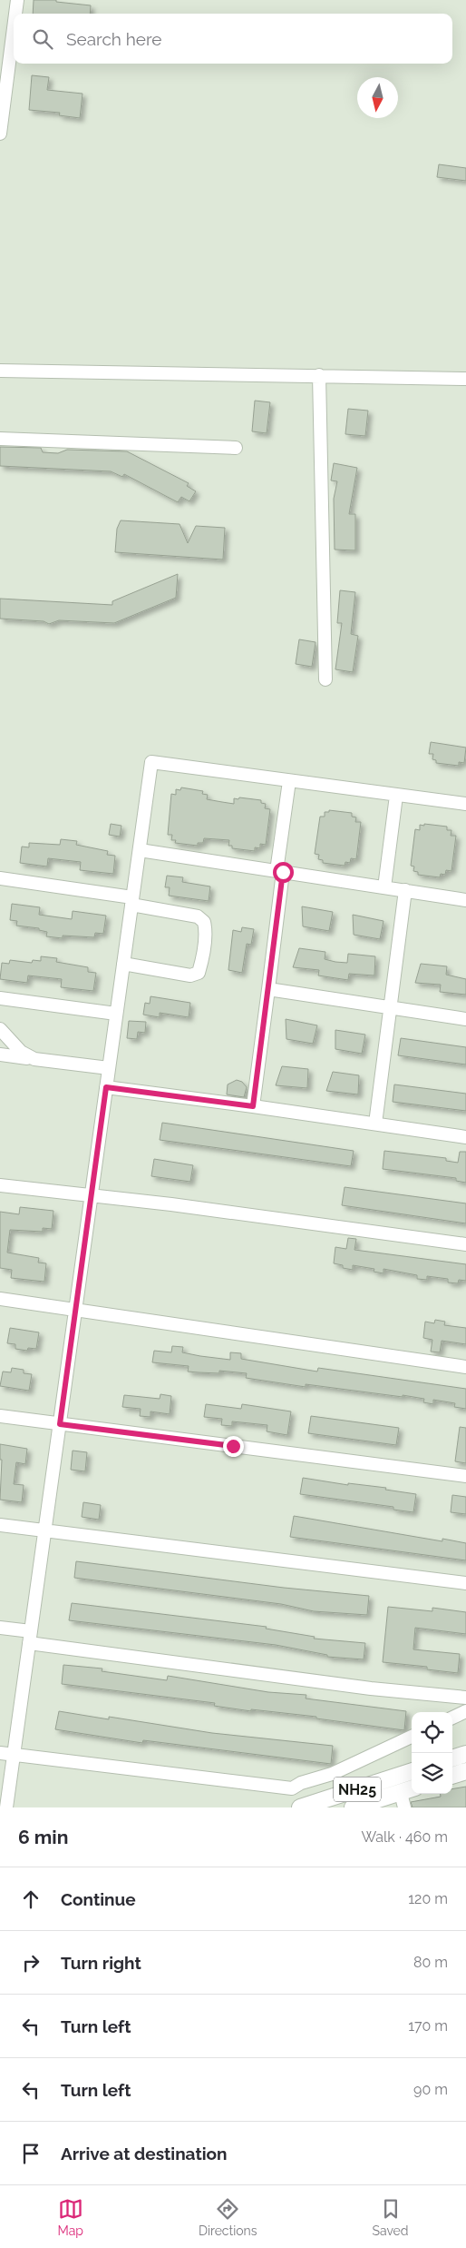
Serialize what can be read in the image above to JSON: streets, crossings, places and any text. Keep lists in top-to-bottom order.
{
  "streets": {
    "main road": ["NH25"]
  },
  "north": "bottom",
  "page": {
    "search": "Search here",
    "heading": ["6 min", "Walk · 460 m"],
    "list": [
      ["Continue", "120 m"],
      ["Turn right", "80 m"],
      ["Turn left", "170 m"],
      ["Turn left", "90 m"],
      "Arrive at destination"
    ],
    "nav": ["Map", "Directions", "Saved"]
  }
}
